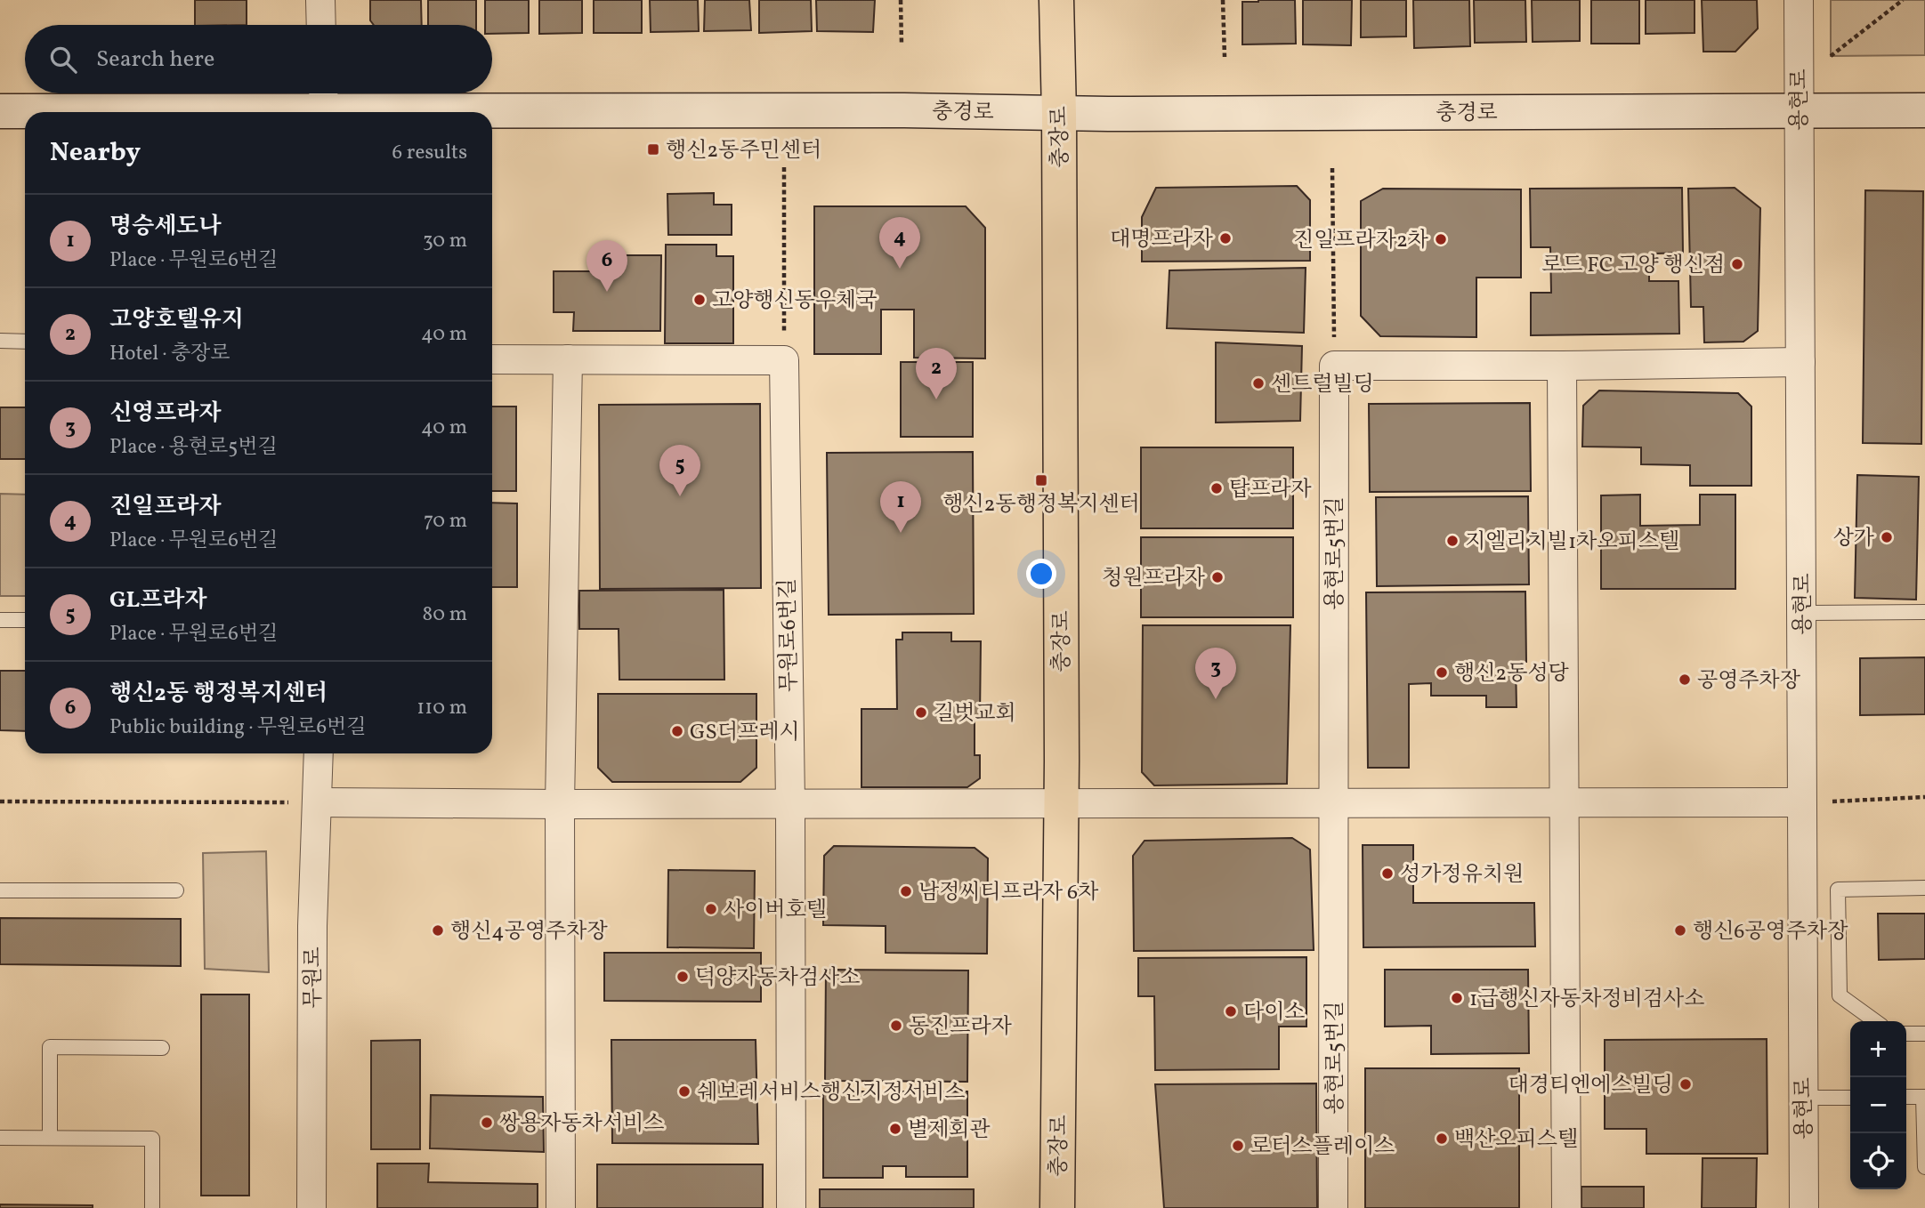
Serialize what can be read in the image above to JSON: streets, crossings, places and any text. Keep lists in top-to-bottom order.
{
  "streets": {
    "main road": ["충경로", "충장로"],
    "street": [
      "용현로",
      "용현로5번길",
      "무원로6번길",
      "무원로"
    ]
  },
  "crossings": [
    ["용현로", "충경로"],
    ["충경로", "충장로"]
  ],
  "places": {
    "transit": ["행신2동주민센터", "행신2동행정복지센터"],
    "other": [
      "대명프라자",
      "진일프라자2차",
      "로드 FC 고양 행신점",
      "고양행신동우체국",
      "센트럴빌딩",
      "탑프라자",
      "상가",
      "지엘리치빌1차오피스텔",
      "청원프라자",
      "행신2동성당",
      "공영주차장",
      "길벗교회",
      "GS더프레시",
      "성가정유치원",
      "남정씨티프라자 6차",
      "사이버호텔",
      "행신4공영주차장",
      "행신6공영주차장",
      "덕양자동차검사소",
      "1급행신자동차정비검사소",
      "다이소",
      "동진프라자",
      "대경티엔에스빌딩",
      "쉐보레서비스행신지정서비스",
      "쌍용자동차서비스",
      "별제회관",
      "백산오피스텔",
      "로터스플레이스"
    ]
  },
  "page": {
    "search": "Search here",
    "heading": ["Nearby", "6 results"],
    "list": [
      {
        "mark": "1",
        "name": "명승세도나",
        "note": "Place · 무원로6번길",
        "value": "30 m"
      },
      {
        "mark": "2",
        "name": "고양호텔유지",
        "note": "Hotel · 충장로",
        "value": "40 m"
      },
      {
        "mark": "3",
        "name": "신영프라자",
        "note": "Place · 용현로5번길",
        "value": "40 m"
      },
      {
        "mark": "4",
        "name": "진일프라자",
        "note": "Place · 무원로6번길",
        "value": "70 m"
      },
      {
        "mark": "5",
        "name": "GL프라자",
        "note": "Place · 무원로6번길",
        "value": "80 m"
      },
      {
        "mark": "6",
        "name": "행신2동 행정복지센터",
        "note": "Public building · 무원로6번길",
        "value": "110 m"
      }
    ],
    "pins": [
      "4",
      "6",
      "2",
      "5",
      "1",
      "3"
    ],
    "map_buttons": ["+", "−"]
  }
}
